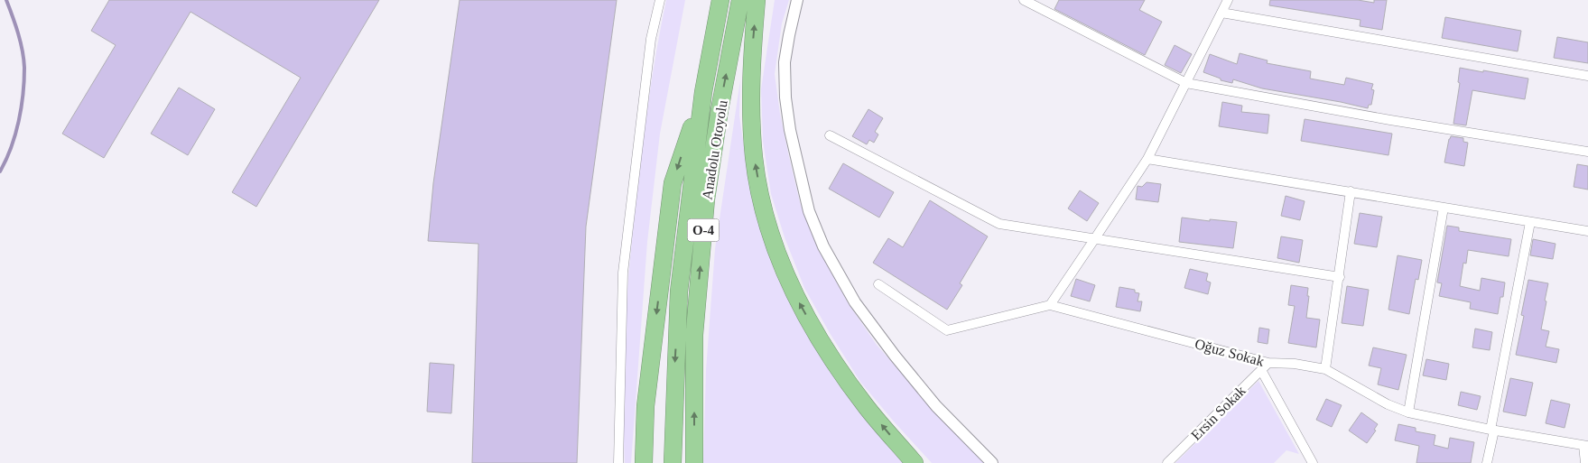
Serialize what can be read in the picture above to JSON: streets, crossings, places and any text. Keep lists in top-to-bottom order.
{
  "streets": {
    "highway": ["Anadolu Otoyolu", "O-4"],
    "street": ["Oğuz Sokak", "Ersin Sokak"]
  },
  "crossings": [
    ["Oğuz Sokak", "Ersin Sokak"]
  ]
}
